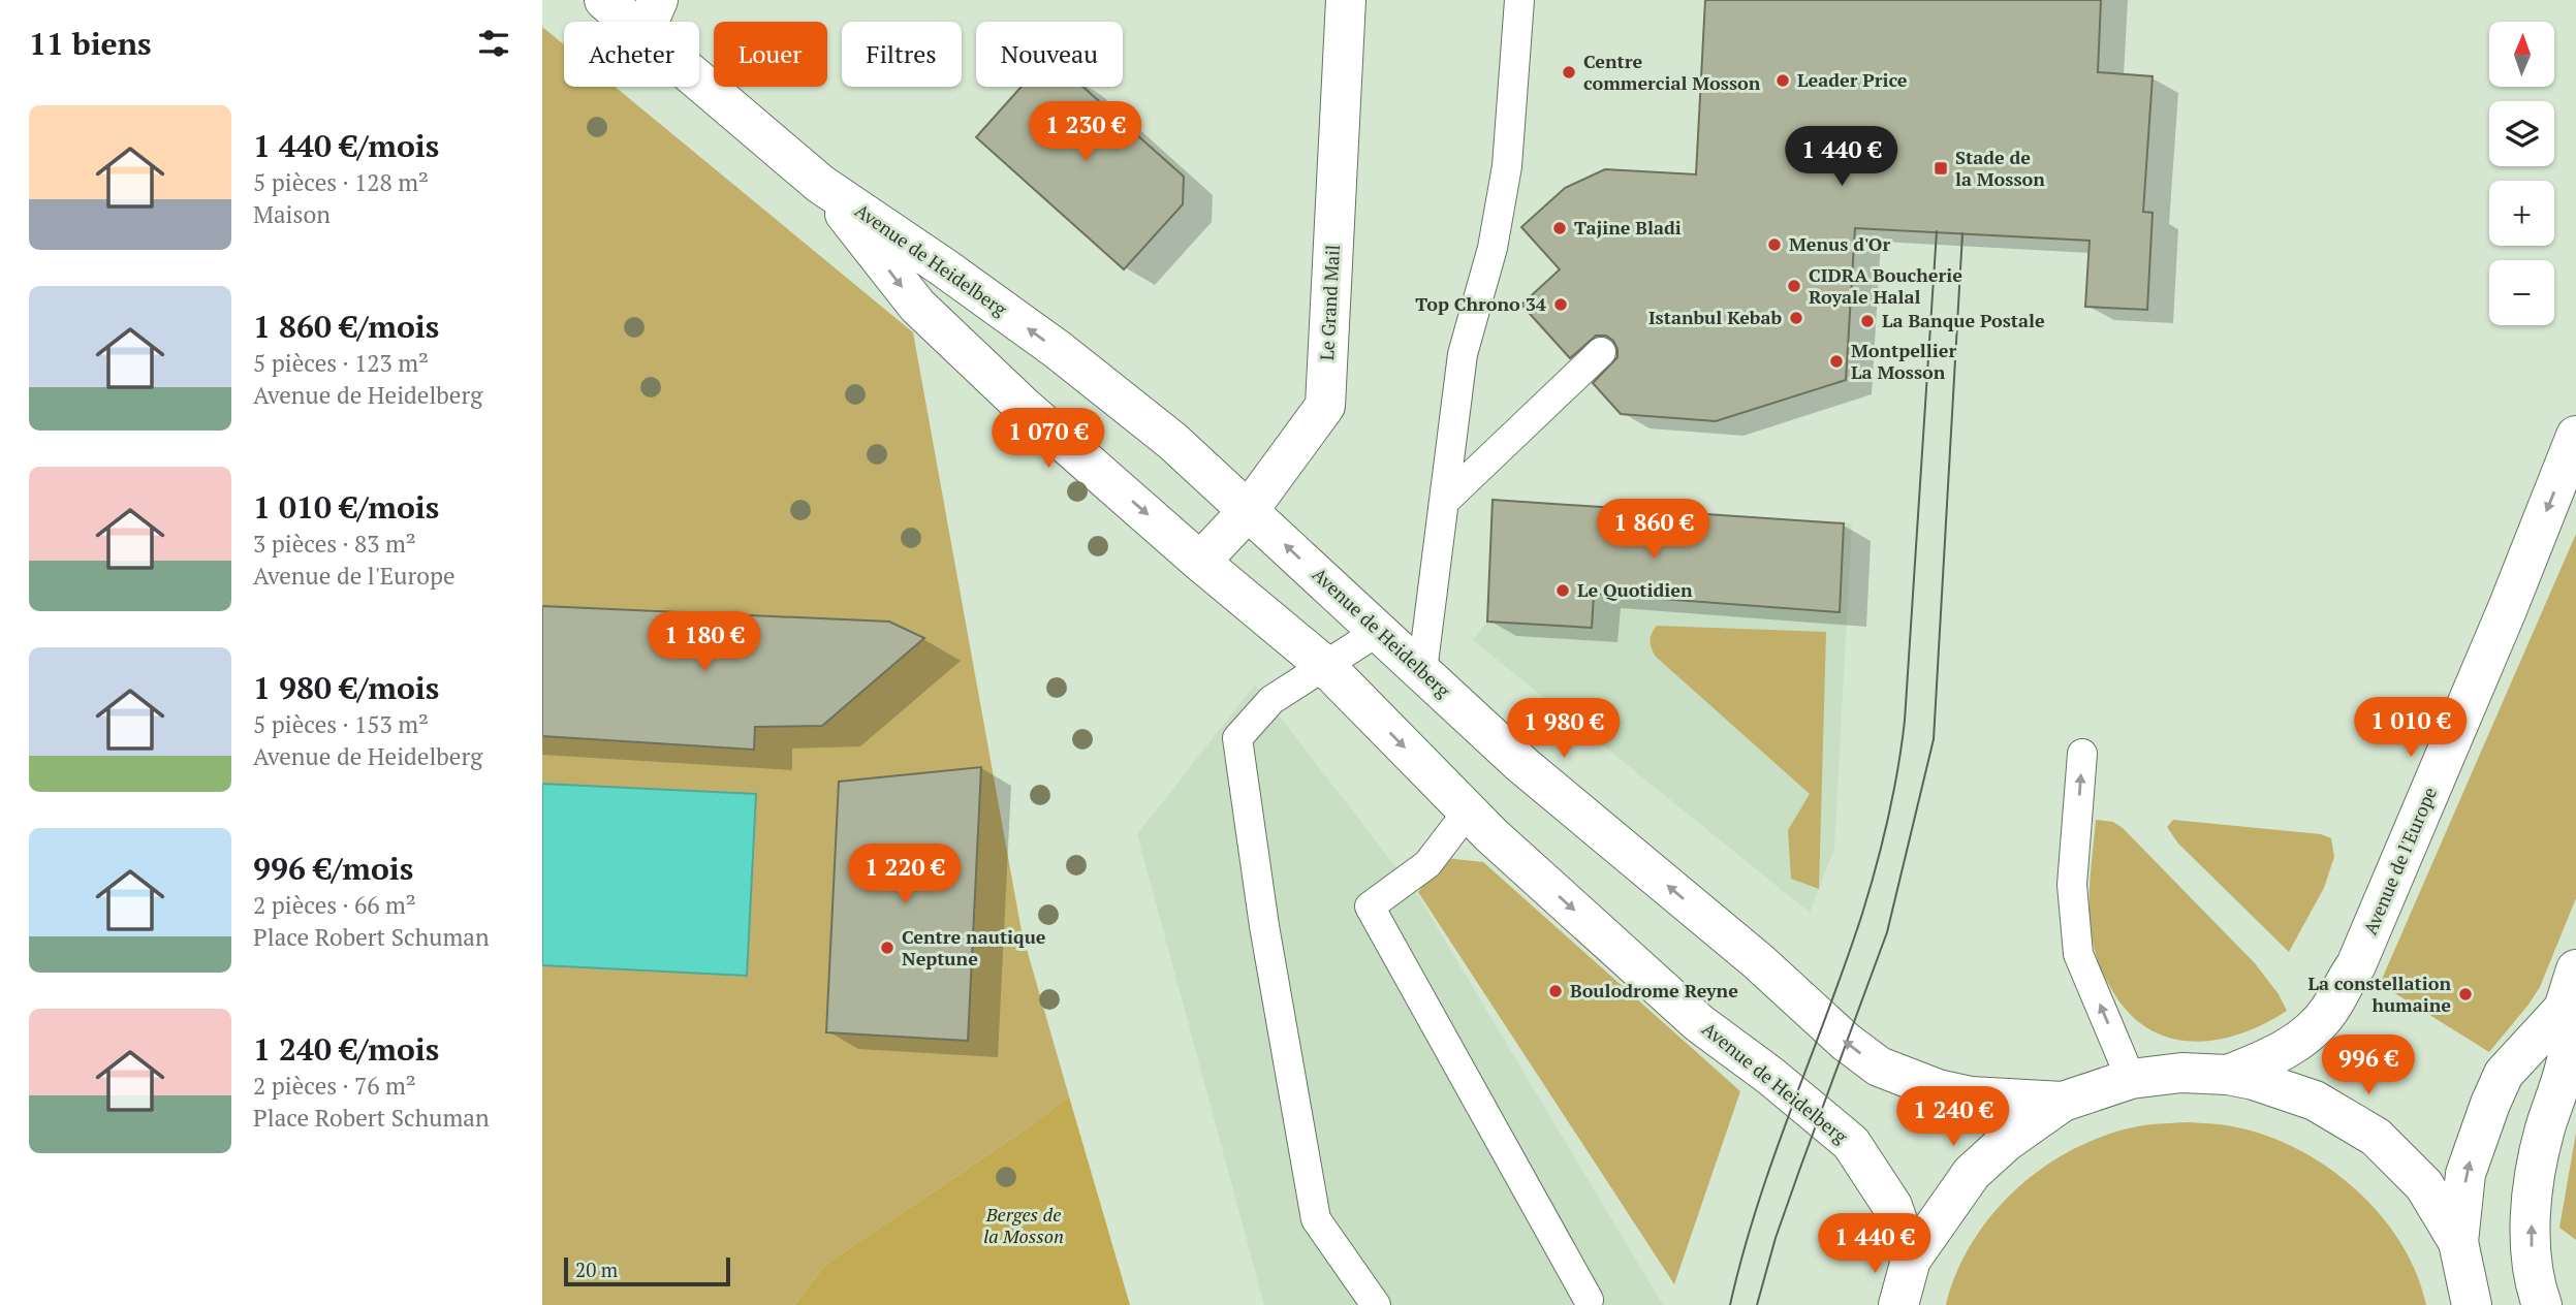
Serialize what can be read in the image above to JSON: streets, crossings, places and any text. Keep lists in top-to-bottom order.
{
  "streets": {
    "street": ["Avenue de Heidelberg", "Le Grand Mail", "Avenue de l'Europe"]
  },
  "crossings": [
    ["Avenue de Heidelberg", "Le Grand Mail"]
  ],
  "parks": ["Berges de la Mosson"],
  "places": {
    "other": [
      "Centre commercial Mosson",
      "Leader Price",
      "Tajine Bladi",
      "Menus d'Or",
      "CIDRA Boucherie Royale Halal",
      "Top Chrono 34",
      "Istanbul Kebab",
      "La Banque Postale",
      "Montpellier La Mosson",
      "Le Quotidien",
      "Centre nautique Neptune",
      "Boulodrome Reyne",
      "La constellation humaine"
    ],
    "transit": ["Stade de la Mosson"]
  },
  "scale_bar": "20 m",
  "north": "top",
  "page": {
    "heading": "11 biens",
    "map_buttons": ["+", "−"],
    "chip": [
      "Acheter",
      "Louer",
      "Filtres",
      "Nouveau"
    ],
    "list": [
      {
        "name": "1 440 €/mois",
        "note": "5 pièces · 128 m² · Maison"
      },
      {
        "name": "1 860 €/mois",
        "note": "5 pièces · 123 m² · Avenue de Heidelberg"
      },
      {
        "name": "1 010 €/mois",
        "note": "3 pièces · 83 m² · Avenue de l'Europe"
      },
      {
        "name": "1 980 €/mois",
        "note": "5 pièces · 153 m² · Avenue de Heidelberg"
      },
      {
        "name": "996 €/mois",
        "note": "2 pièces · 66 m² · Place Robert Schuman"
      },
      {
        "name": "1 240 €/mois",
        "note": "2 pièces · 76 m² · Place Robert Schuman"
      }
    ],
    "price": [
      "1 230 €",
      "1 440 €",
      "1 070 €",
      "1 860 €",
      "1 180 €",
      "1 010 €",
      "1 980 €",
      "1 220 €",
      "996 €",
      "1 240 €",
      "1 440 €"
    ],
    "scale": "20 m"
  }
}
